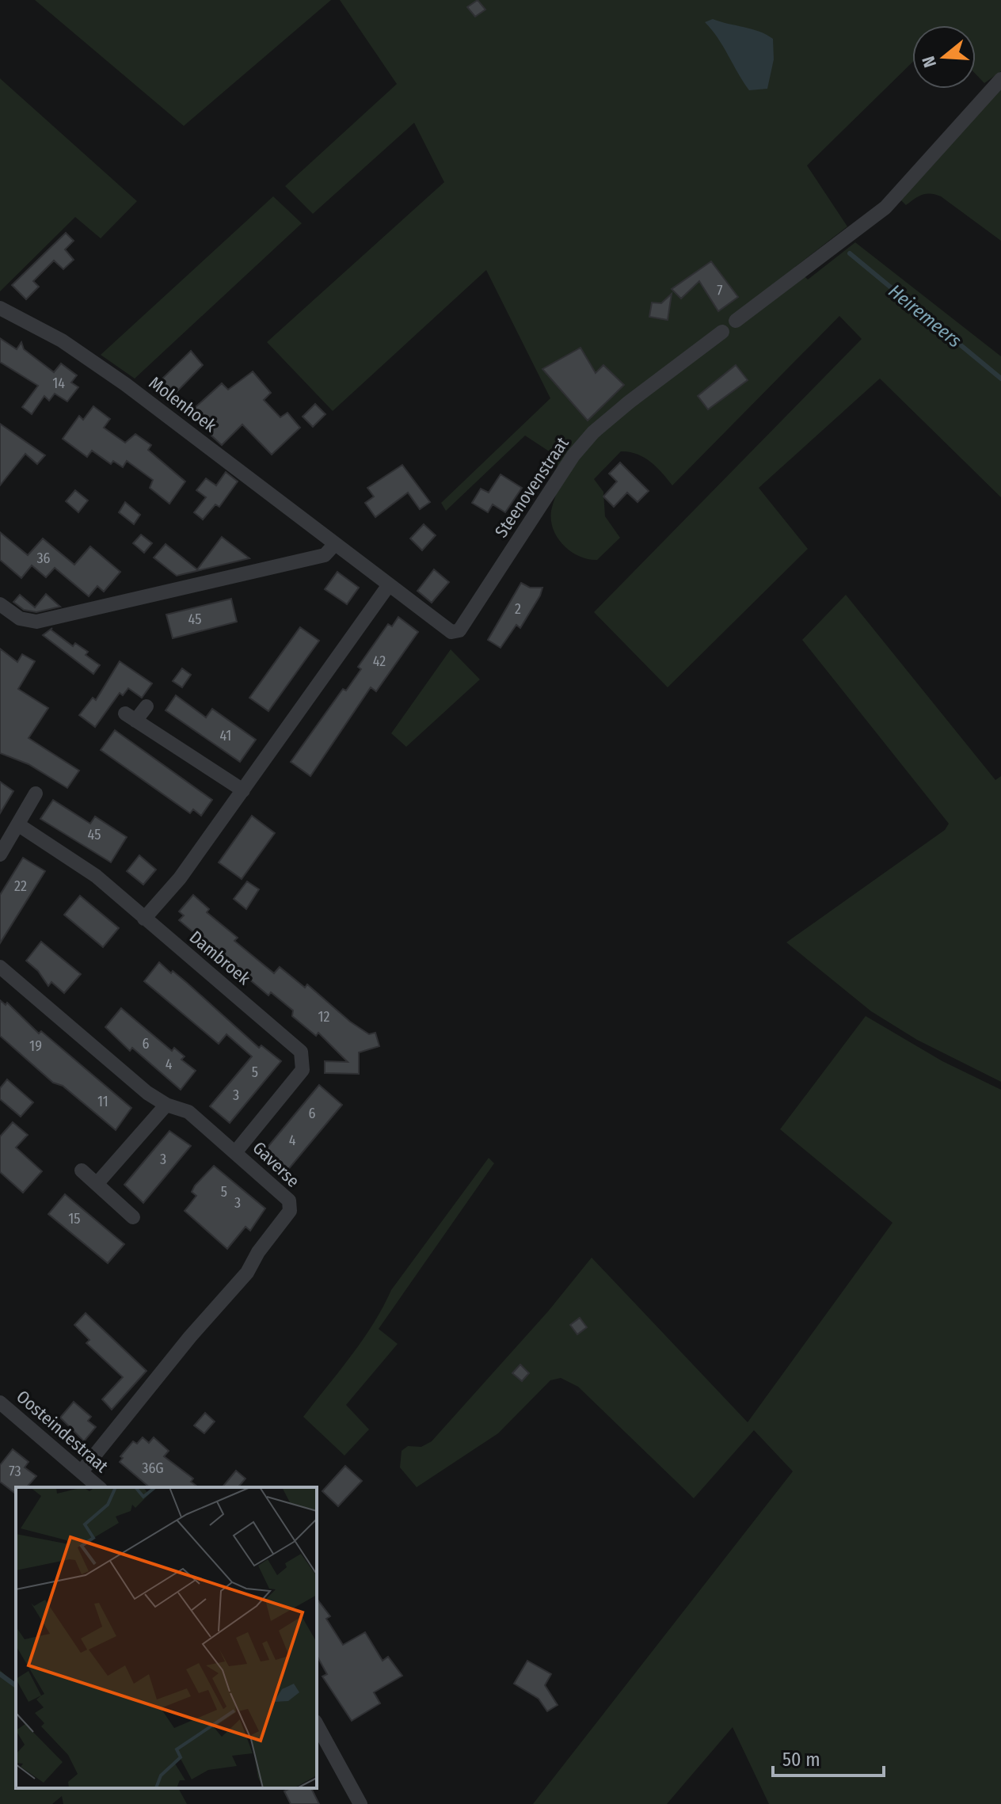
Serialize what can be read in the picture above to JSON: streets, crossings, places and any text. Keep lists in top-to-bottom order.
{
  "streets": {
    "street": [
      "Molenhoek",
      "Steenovenstraat",
      "Dambroek",
      "Gaverse",
      "Oosteindestraat"
    ]
  },
  "crossings": [
    ["Molenhoek", "Steenovenstraat"],
    ["Dambroek", "Gaverse"],
    ["Gaverse", "Oosteindestraat"]
  ],
  "water": ["Heiremeers"],
  "house_numbers": [
    "7",
    "14",
    "36",
    "2",
    "45",
    "42",
    "41",
    "45",
    "22",
    "12",
    "6",
    "19",
    "4",
    "5",
    "3",
    "11",
    "6",
    "4",
    "3",
    "5",
    "3",
    "15",
    "36G",
    "73"
  ],
  "scale_bar": "50 m",
  "north": "left"
}
